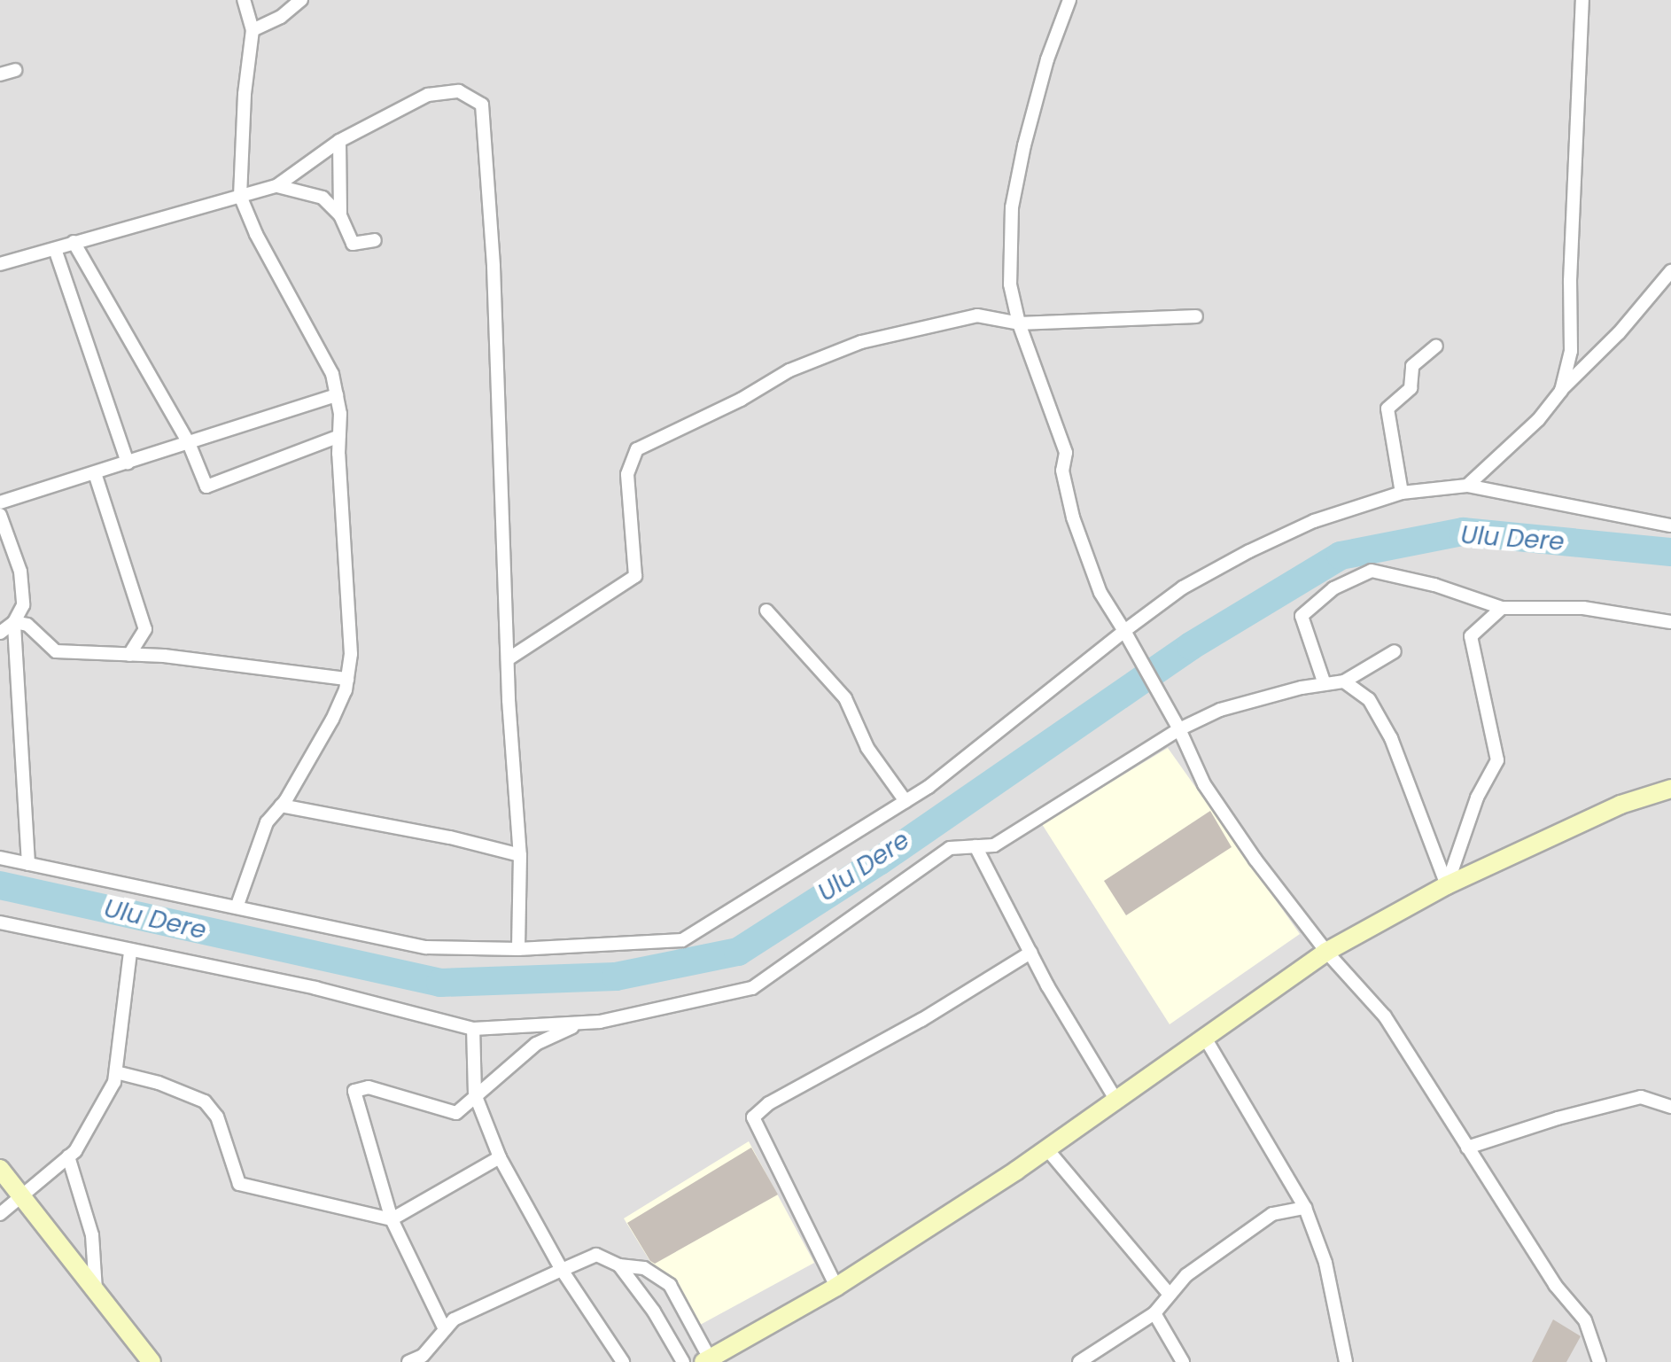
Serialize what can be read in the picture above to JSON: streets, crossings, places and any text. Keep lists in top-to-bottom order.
{
  "water": ["Ulu Dere"]
}
